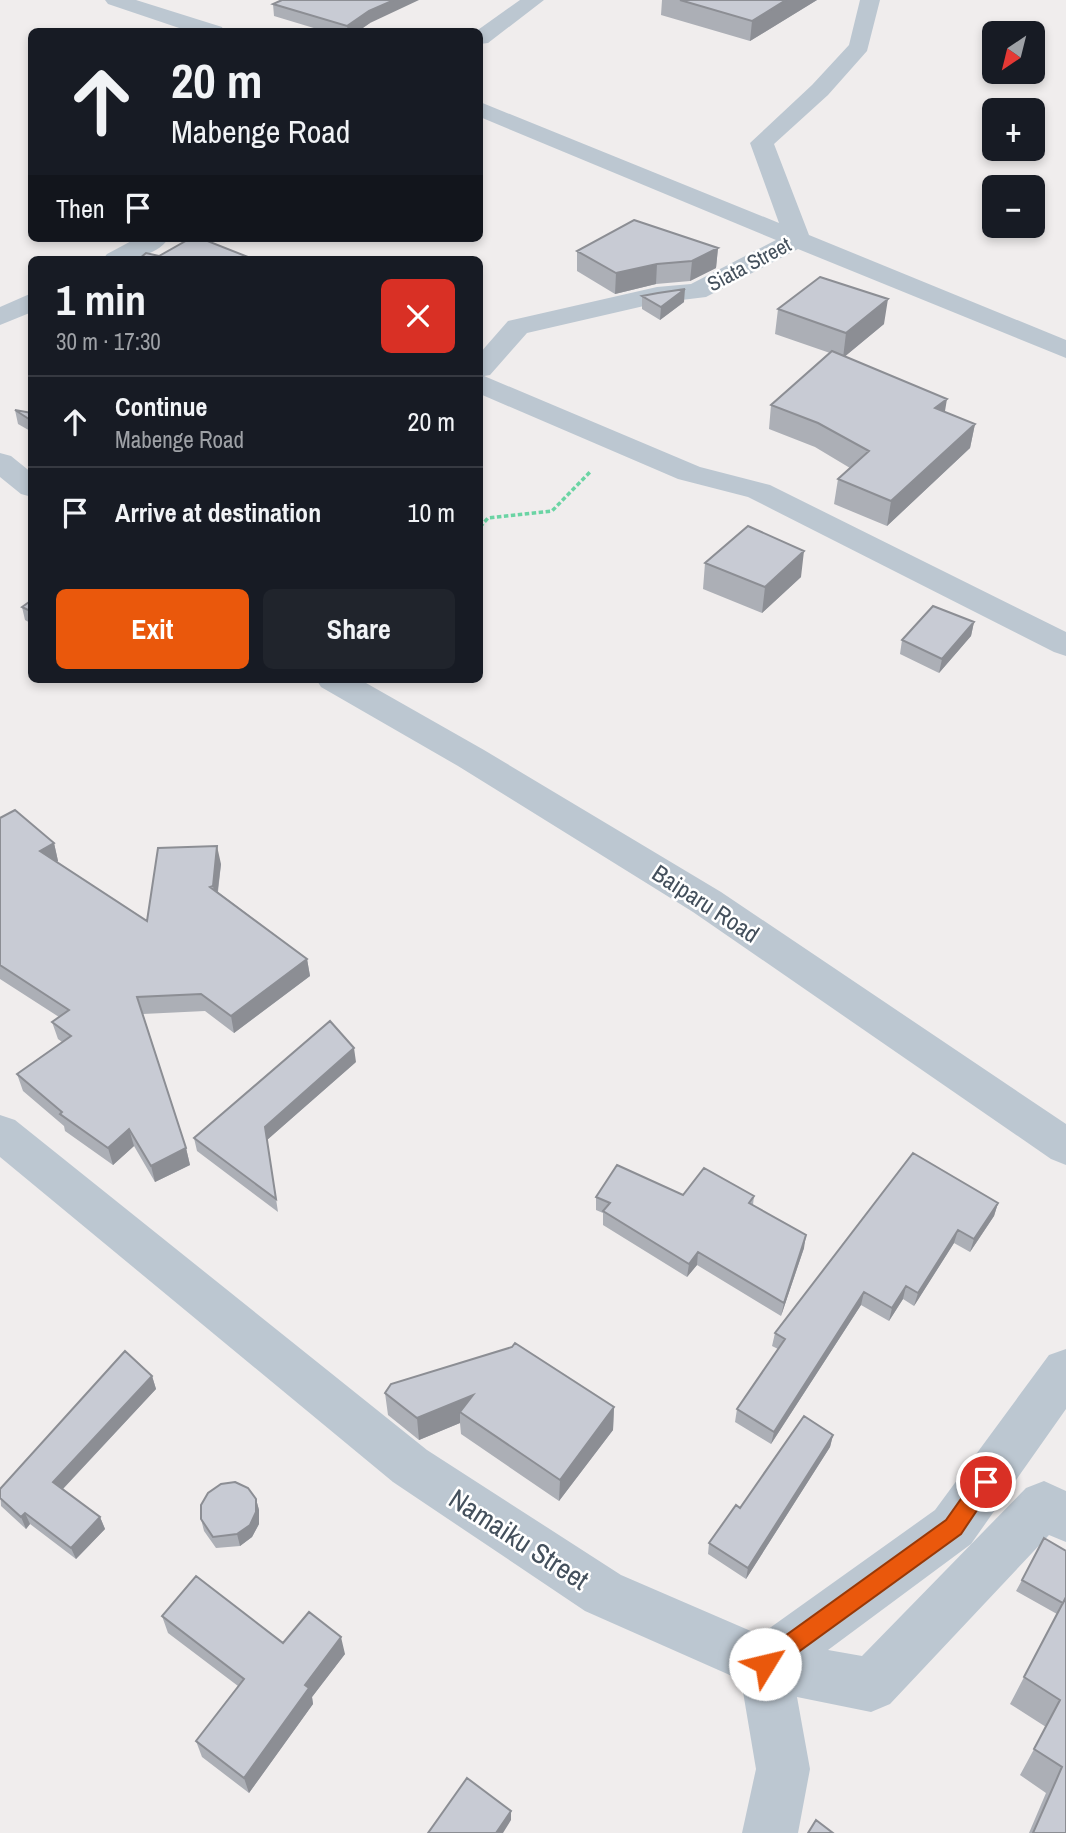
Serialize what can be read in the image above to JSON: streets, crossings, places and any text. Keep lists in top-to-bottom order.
{
  "streets": {
    "street": ["Siata Street", "Baiparu Road", "Namaiku Street"]
  },
  "north": "bottom left",
  "page": {
    "map_buttons": ["+", "−"],
    "turn": ["20 m", "Mabenge Road"],
    "then": "Then",
    "heading": ["1 min", "30 m · 17:30"],
    "list": [
      {
        "name": "Continue",
        "note": "Mabenge Road",
        "value": "20 m"
      },
      {
        "name": "Arrive at destination",
        "value": "10 m"
      }
    ],
    "buttons": ["Exit", "Share"]
  }
}
